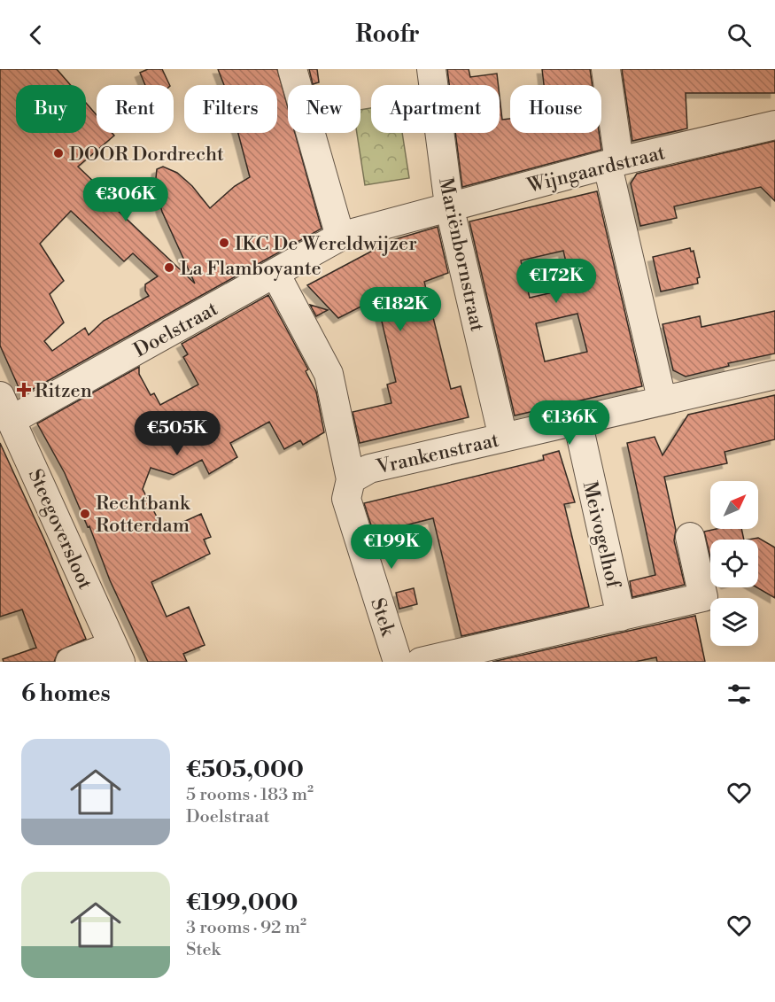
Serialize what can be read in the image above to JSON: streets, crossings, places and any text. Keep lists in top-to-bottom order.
{
  "streets": {
    "street": [
      "Wijngaardstraat",
      "Mariënbornstraat",
      "Doelstraat",
      "Vrankenstraat",
      "Steegoversloot",
      "Meivogelhof",
      "Stek"
    ]
  },
  "crossings": [
    ["Wijngaardstraat", "Mariënbornstraat"],
    ["Wijngaardstraat", "Doelstraat"],
    ["Mariënbornstraat", "Vrankenstraat"],
    ["Doelstraat", "Steegoversloot"],
    ["Doelstraat", "Stek"],
    ["Vrankenstraat", "Meivogelhof"],
    ["Vrankenstraat", "Stek"]
  ],
  "places": {
    "other": [
      "DOOR Dordrecht",
      "IKC De Wereldwijzer",
      "La Flamboyante",
      "Rechtbank Rotterdam"
    ],
    "health": ["Ritzen"]
  },
  "north": "top right",
  "page": {
    "header": "Roofr",
    "chip": [
      "Buy",
      "Rent",
      "Filters",
      "New",
      "Apartment",
      "House"
    ],
    "price": [
      "€306K",
      "€172K",
      "€182K",
      "€136K",
      "€505K",
      "€199K"
    ],
    "heading": "6 homes",
    "list": [
      {
        "name": "€505,000",
        "note": "5 rooms · 183 m² · Doelstraat"
      },
      {
        "name": "€199,000",
        "note": "3 rooms · 92 m² · Stek"
      }
    ]
  }
}
